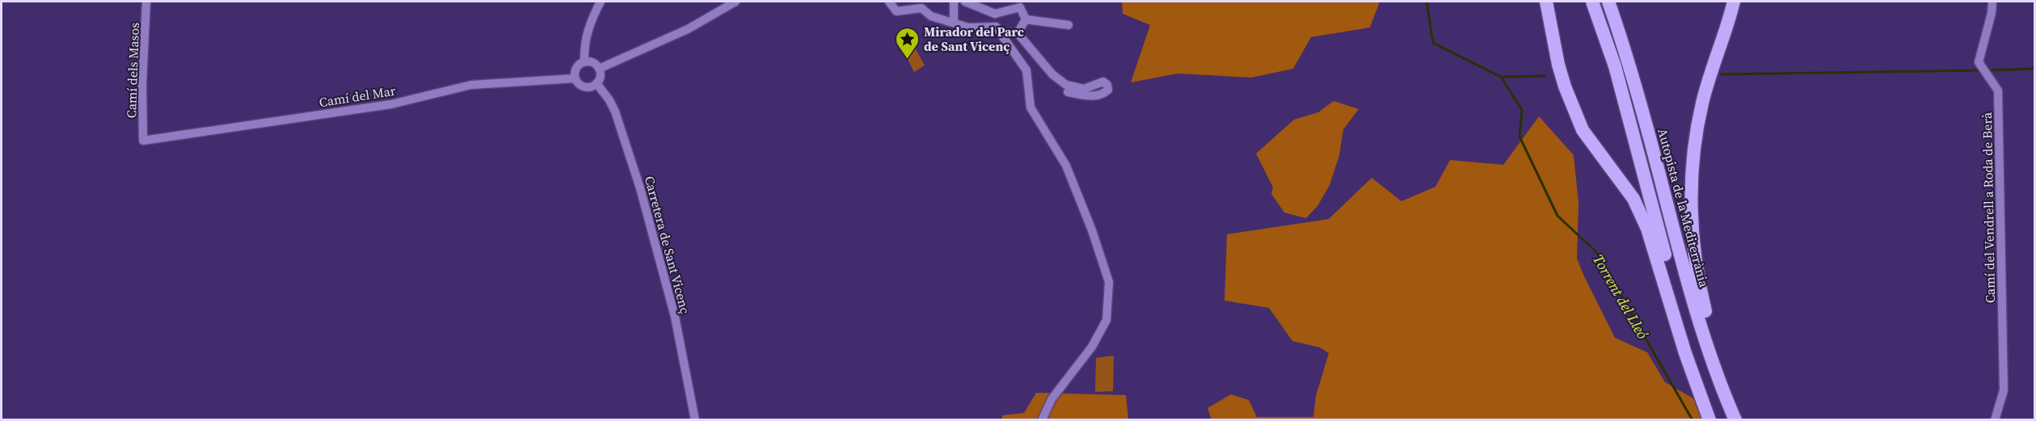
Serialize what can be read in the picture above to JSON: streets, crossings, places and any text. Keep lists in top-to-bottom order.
{
  "streets": {
    "highway": ["Autopista de la Mediterrània"],
    "street": [
      "Camí dels Masos",
      "Camí del Mar",
      "Camí del Vendrell a Roda de Berà",
      "Carretera de Sant Vicenç"
    ]
  },
  "crossings": [
    ["Camí dels Masos", "Camí del Mar"],
    ["Camí del Mar", "Carretera de Sant Vicenç"]
  ],
  "water": ["Torrent del Lleó"],
  "places": {
    "place": ["Mirador del Parc de Sant Vicenç"]
  }
}
